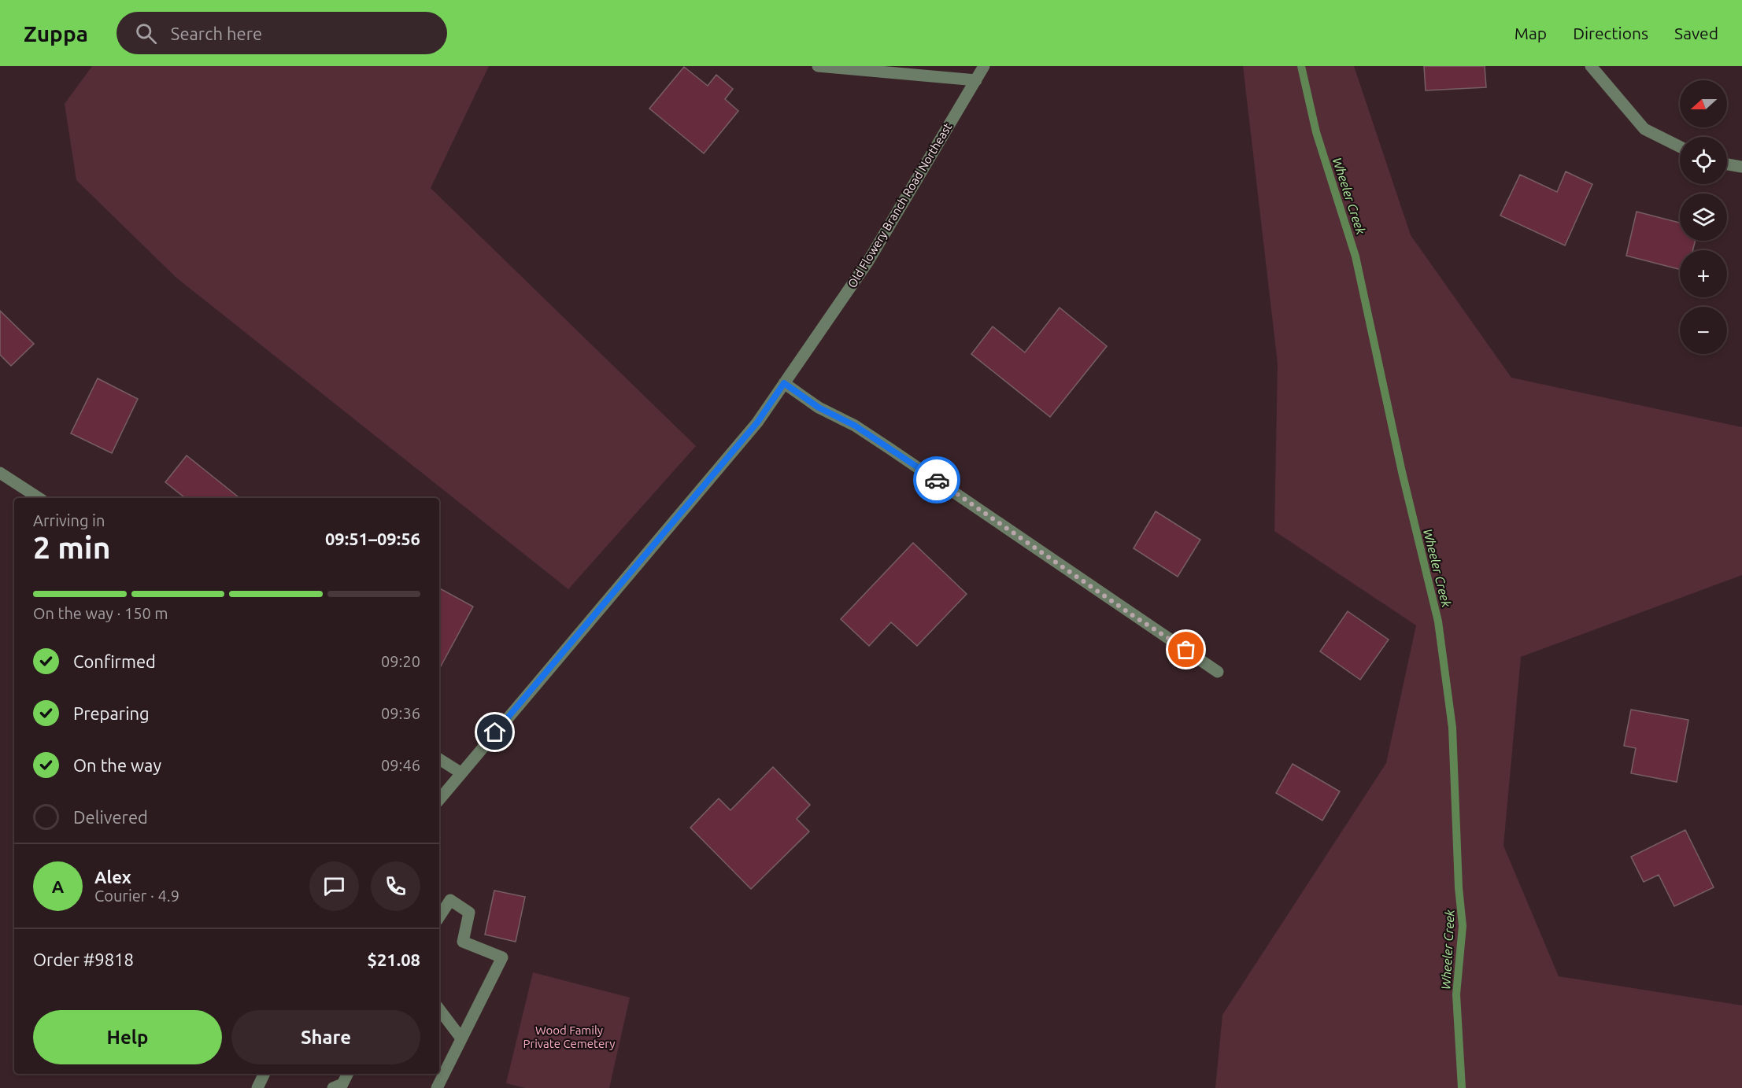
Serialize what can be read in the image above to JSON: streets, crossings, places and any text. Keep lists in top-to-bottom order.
{
  "streets": {
    "street": ["Old Flowery Branch Road Northeast"]
  },
  "water": ["Wheeler Creek"],
  "parks": ["Wood Family Private Cemetery"],
  "north": "left",
  "page": {
    "header": "Zuppa",
    "search": "Search here",
    "nav": ["Map", "Directions", "Saved"],
    "map_buttons": ["+", "−"],
    "heading": ["2 min", "Arriving in", "09:51–09:56"],
    "panel": [
      "Alex",
      "Courier · 4.9",
      "Order #9818",
      "$21.08"
    ],
    "bar": "On the way · 150 m",
    "list": [
      ["Confirmed", "09:20"],
      ["Preparing", "09:36"],
      ["On the way", "09:46"],
      "Delivered"
    ],
    "round": "A",
    "buttons": ["Help", "Share"]
  }
}
